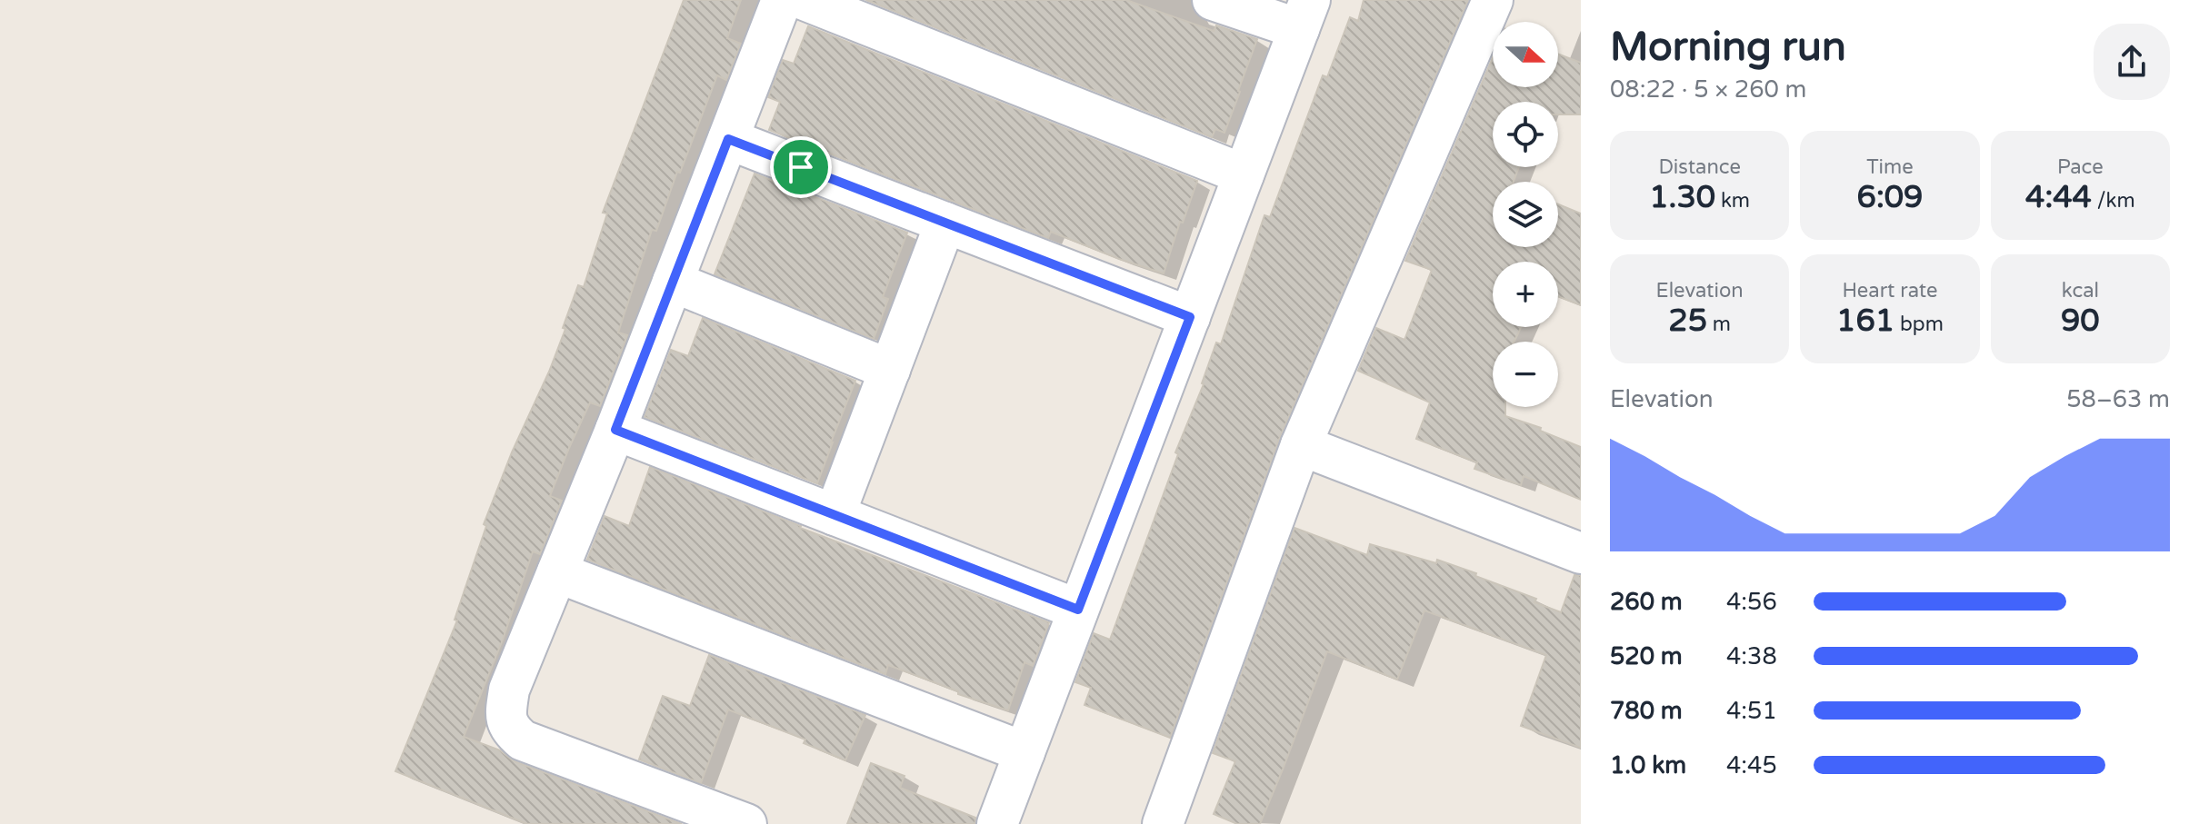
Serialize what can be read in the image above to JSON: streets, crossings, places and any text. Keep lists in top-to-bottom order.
{
  "north": "right",
  "page": {
    "heading": ["Morning run", "08:22 · 5 × 260 m"],
    "map_buttons": ["+", "−"],
    "stats": [
      ["Distance", "1.30 km"],
      ["Time", "6:09"],
      ["Pace", "4:44 /km"],
      ["Elevation", "25 m"],
      ["Heart rate", "161 bpm"],
      ["kcal", "90"]
    ],
    "chart": ["Elevation", "58–63 m"],
    "list": [
      {
        "name": "260 m",
        "note": "4:56"
      },
      {
        "name": "520 m",
        "note": "4:38"
      },
      {
        "name": "780 m",
        "note": "4:51"
      },
      {
        "name": "1.0 km",
        "note": "4:45"
      }
    ]
  }
}
